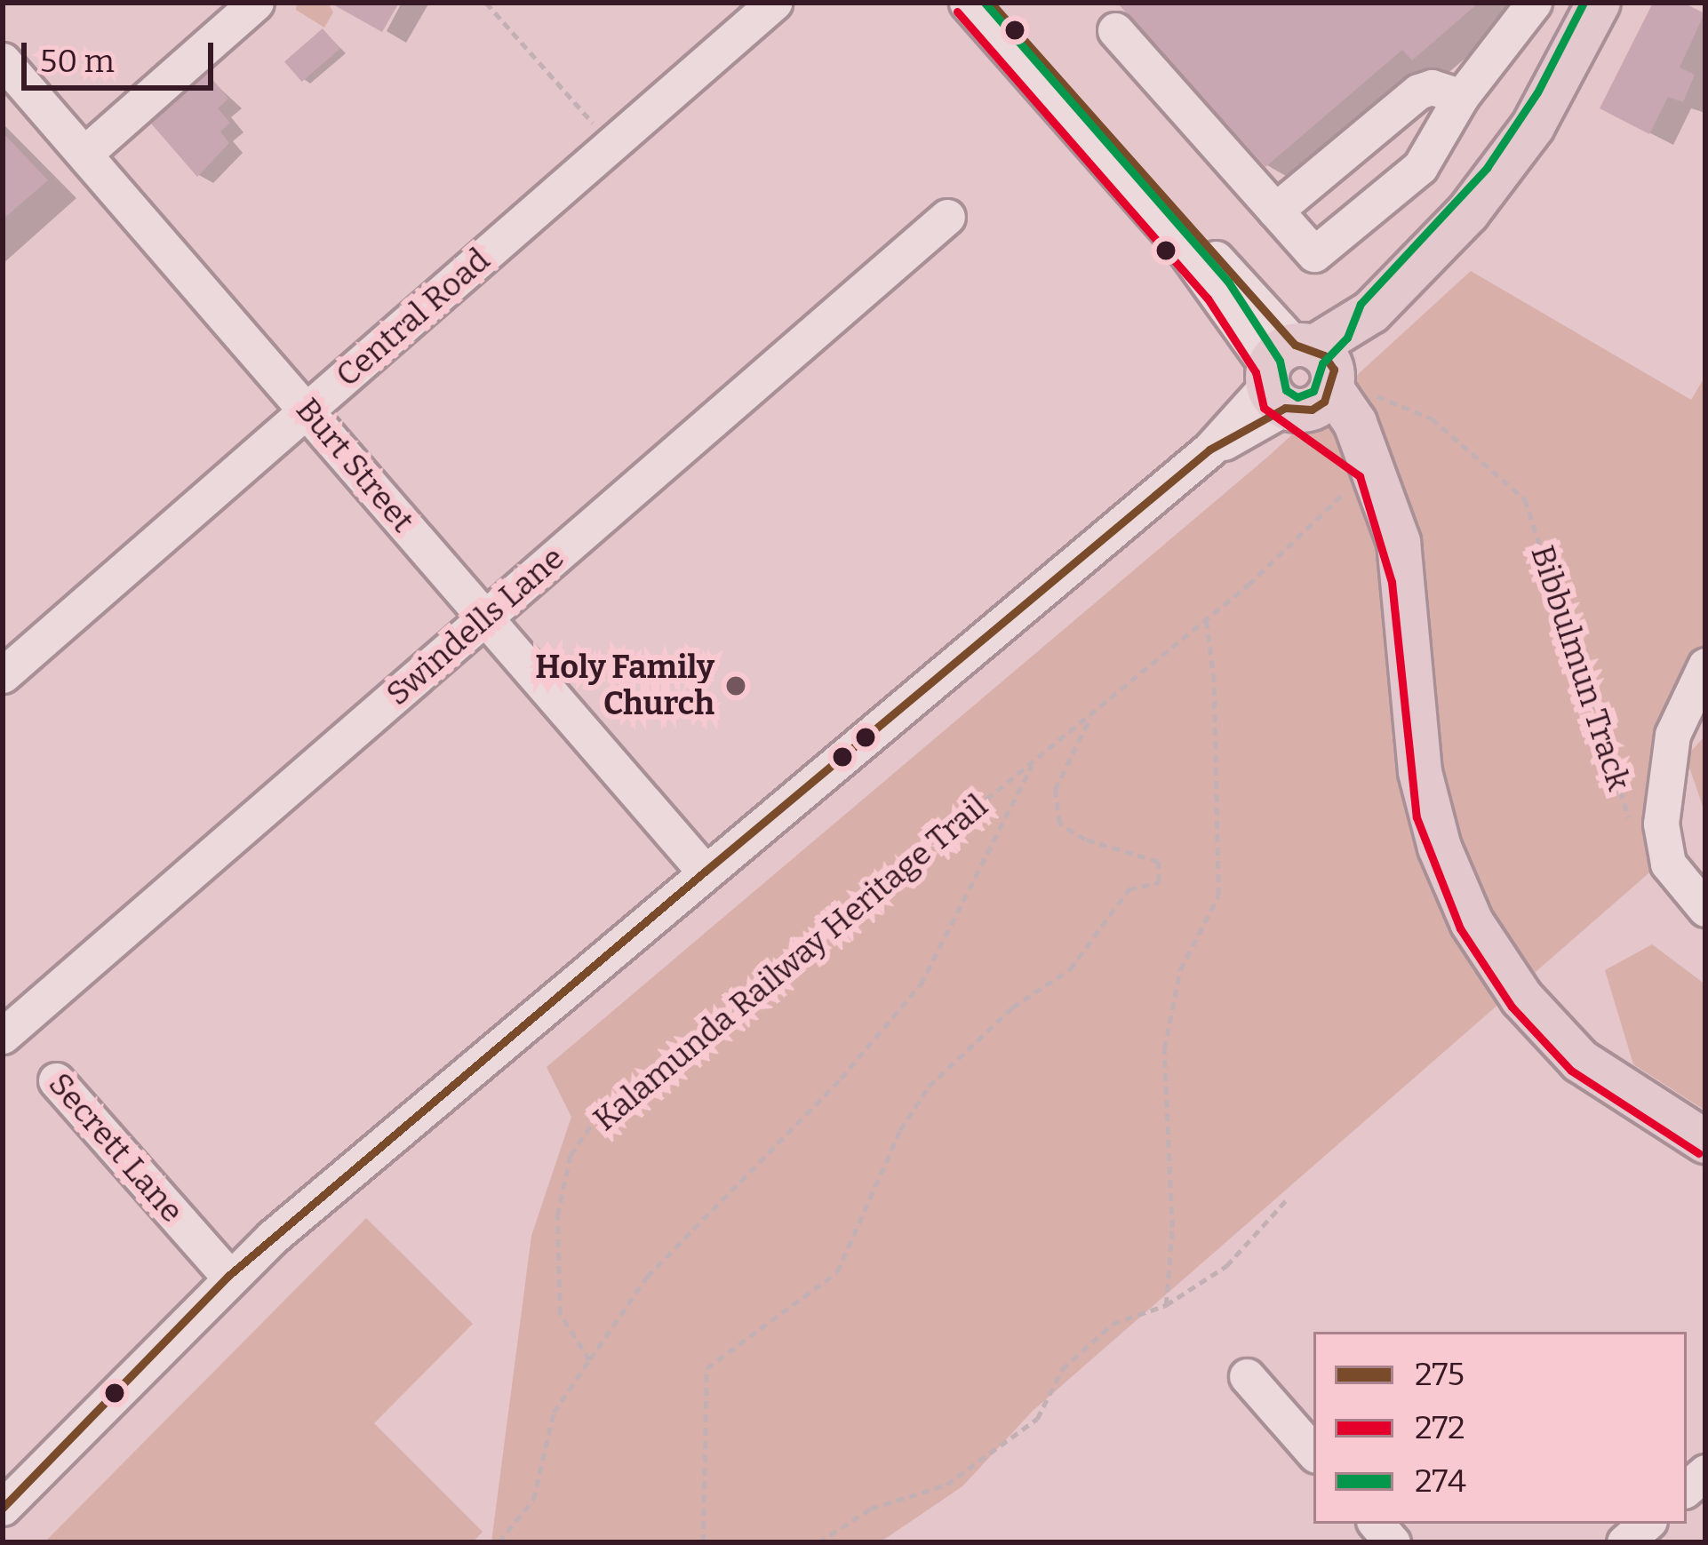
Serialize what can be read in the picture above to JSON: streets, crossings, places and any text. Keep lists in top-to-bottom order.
{
  "streets": {
    "street": [
      "Central Road",
      "Burt Street",
      "Swindells Lane",
      "Secrett Lane"
    ],
    "path": ["Bibbulmun Track", "Kalamunda Railway Heritage Trail"]
  },
  "crossings": [
    ["Central Road", "Burt Street"],
    ["Burt Street", "Swindells Lane"]
  ],
  "places": ["Holy Family Church"],
  "lines": ["transit line 275", "transit line 274", "transit line 272"],
  "legend": ["275", "272", "274"],
  "scale_bar": "50 m"
}
